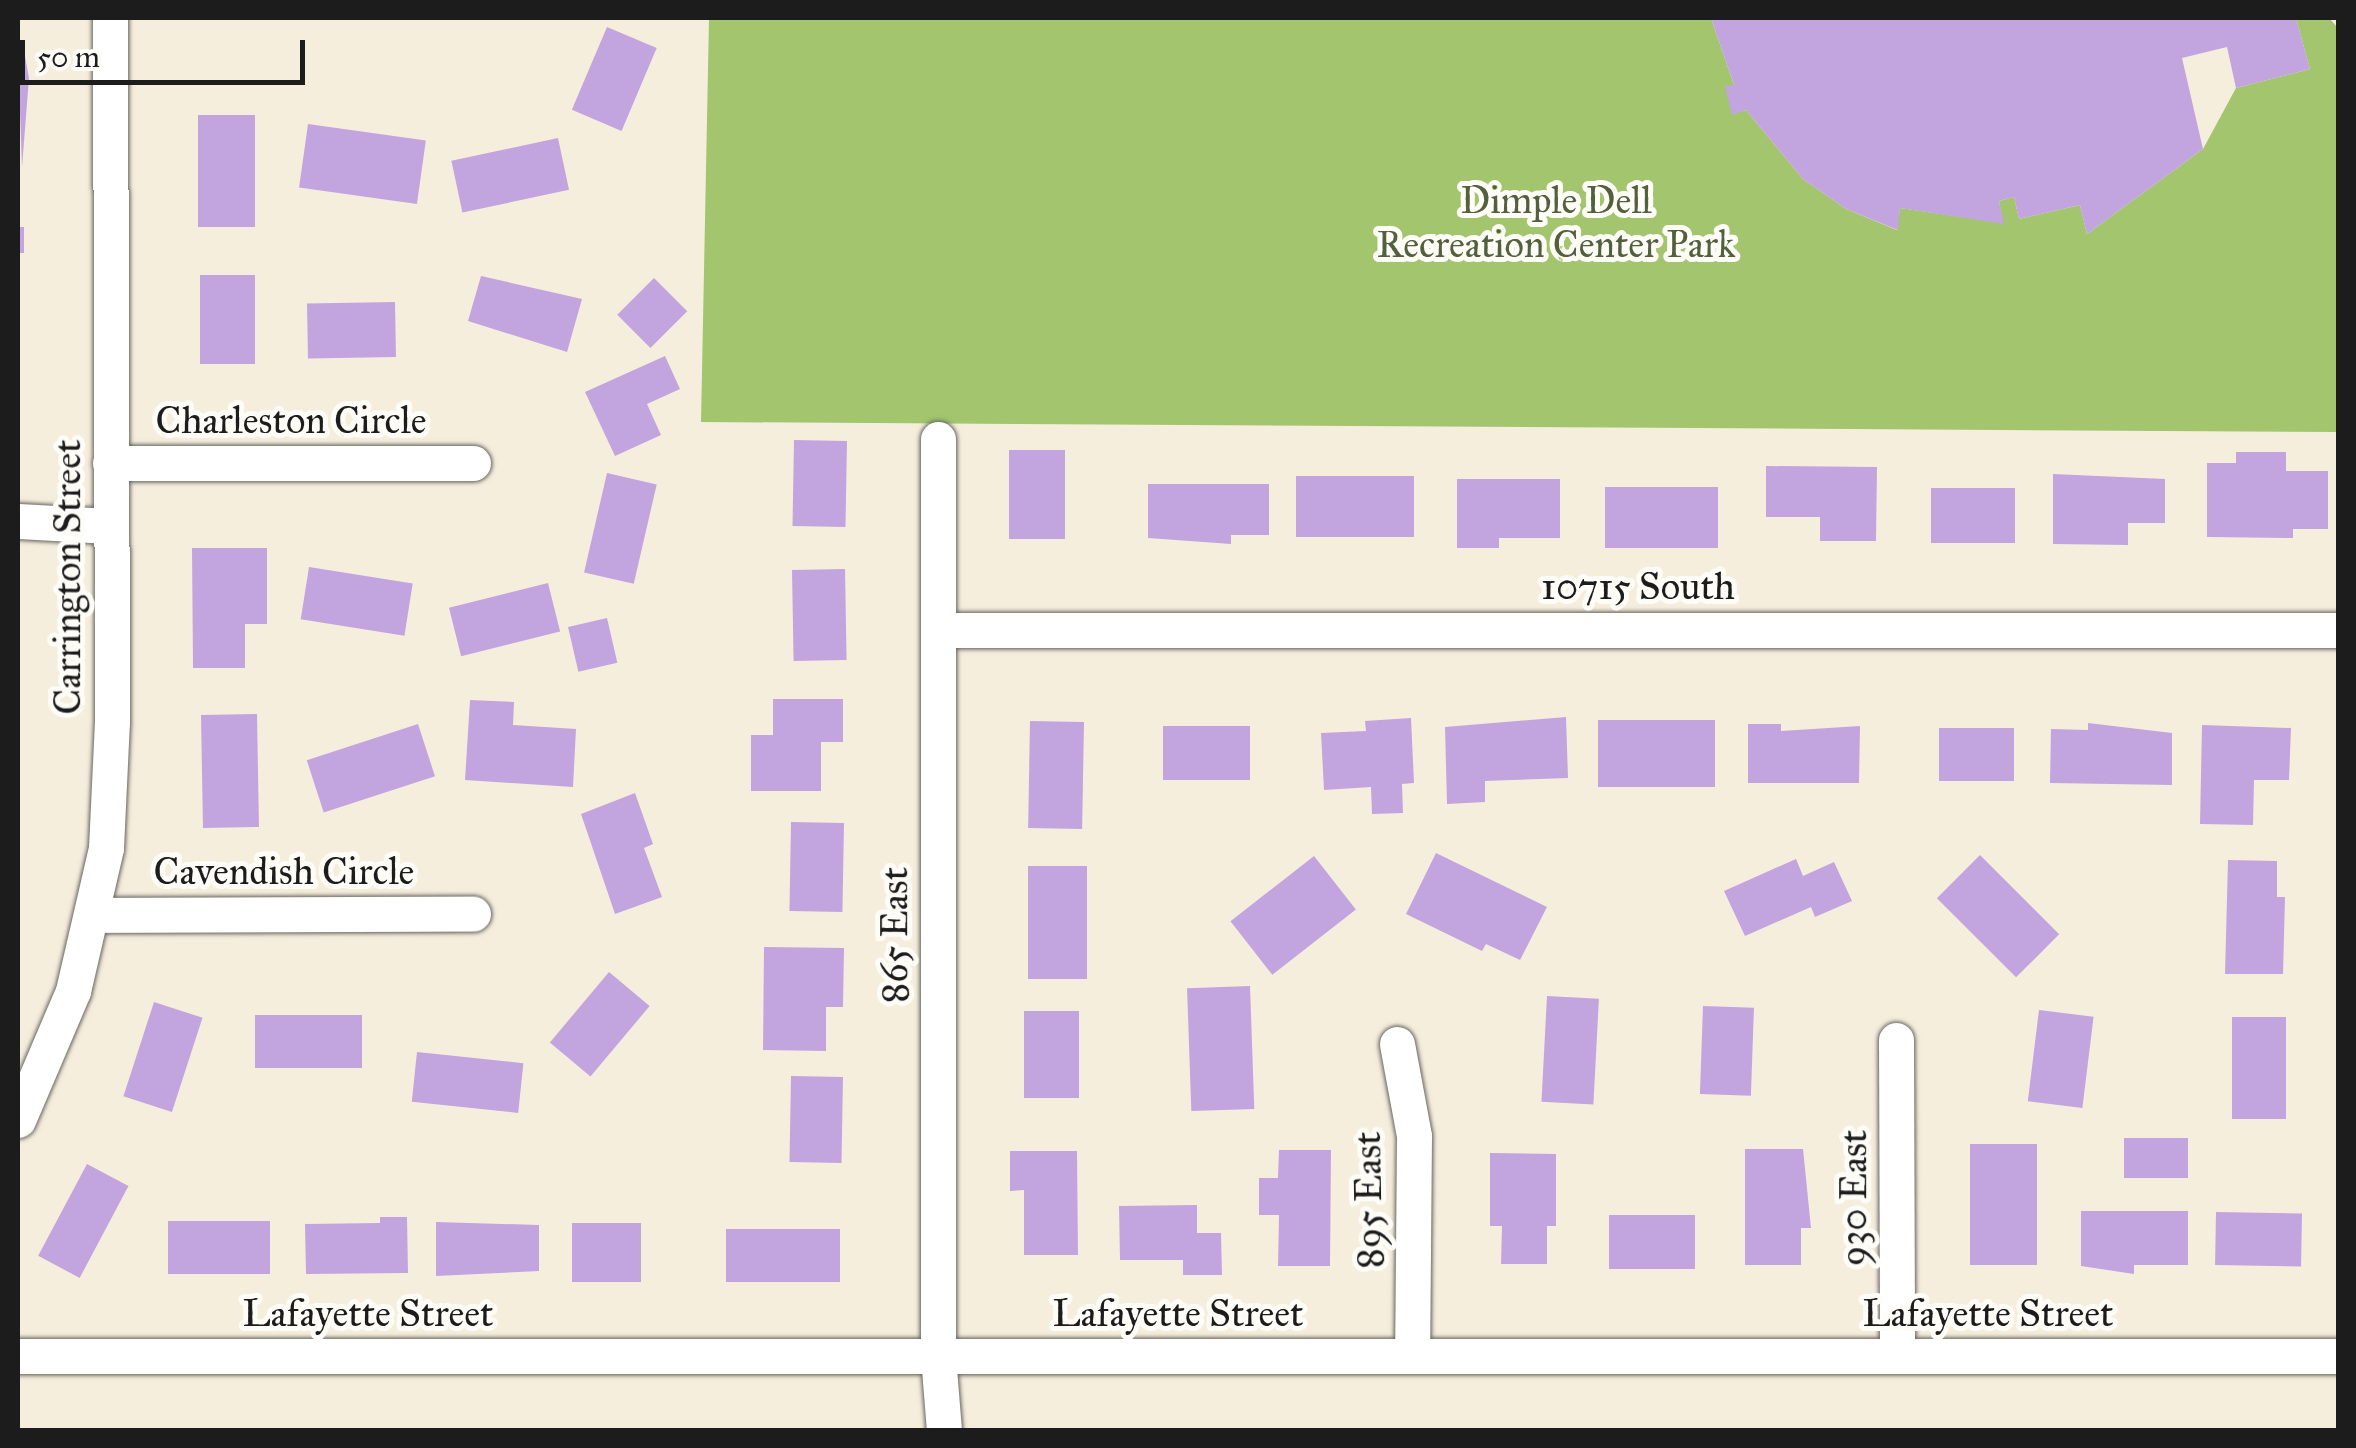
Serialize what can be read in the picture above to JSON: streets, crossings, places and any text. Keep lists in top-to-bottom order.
{
  "streets": {
    "street": [
      "Charleston Circle",
      "Carrington Street",
      "10715 South",
      "Cavendish Circle",
      "865 East",
      "930 East",
      "895 East",
      "Lafayette Street"
    ]
  },
  "crossings": [
    ["Charleston Circle", "Carrington Street"],
    ["Carrington Street", "Cavendish Circle"],
    ["10715 South", "865 East"],
    ["865 East", "Lafayette Street"],
    ["930 East", "Lafayette Street"],
    ["895 East", "Lafayette Street"]
  ],
  "parks": ["Dimple Dell Recreation Center Park"],
  "scale_bar": "50 m"
}
